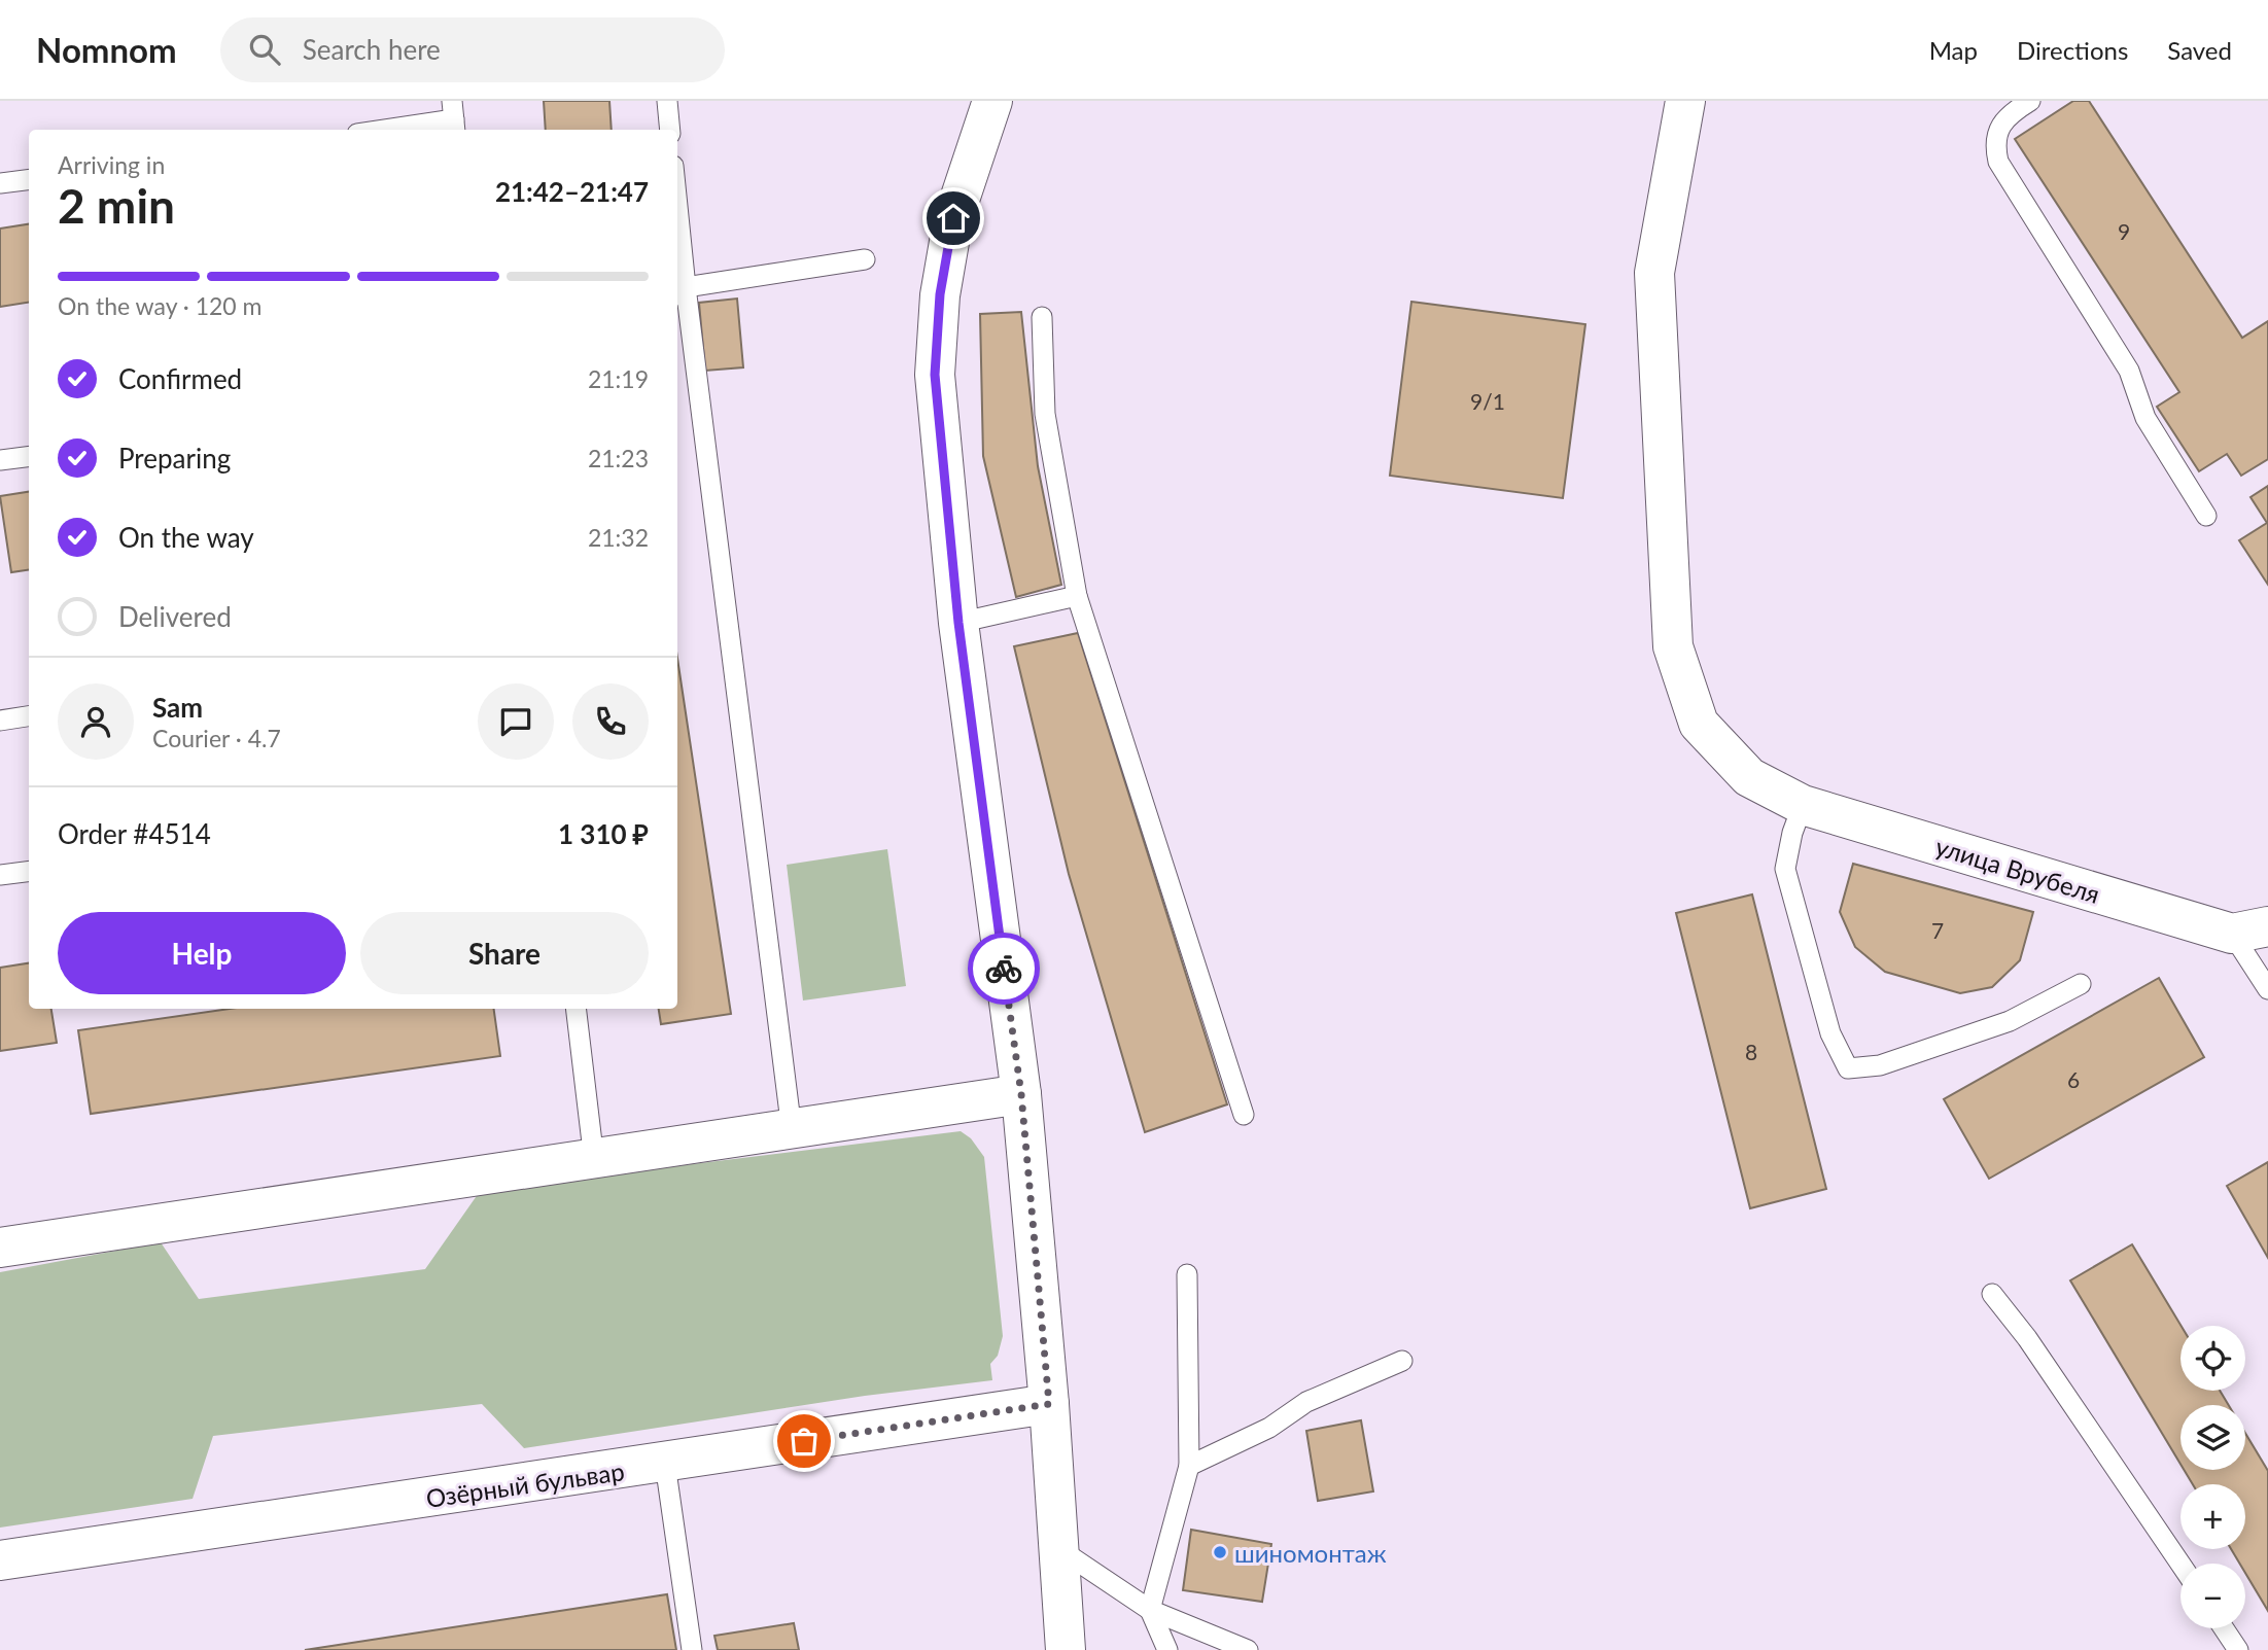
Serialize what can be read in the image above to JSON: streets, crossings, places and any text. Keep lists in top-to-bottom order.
{
  "streets": {
    "street": ["улица Врубеля", "Озёрный бульвар"]
  },
  "places": ["шиномонтаж"],
  "house_numbers": [
    "9",
    "9/1",
    "7",
    "8",
    "6"
  ],
  "page": {
    "header": "Nomnom",
    "search": "Search here",
    "nav": ["Map", "Directions", "Saved"],
    "heading": ["2 min", "Arriving in", "21:42–21:47"],
    "panel": [
      "Sam",
      "Courier · 4.7",
      "Order #4514",
      "1 310 ₽"
    ],
    "bar": "On the way · 120 m",
    "list": [
      ["Confirmed", "21:19"],
      ["Preparing", "21:23"],
      ["On the way", "21:32"],
      "Delivered"
    ],
    "buttons": ["Help", "Share"],
    "map_buttons": ["+", "−"]
  }
}
